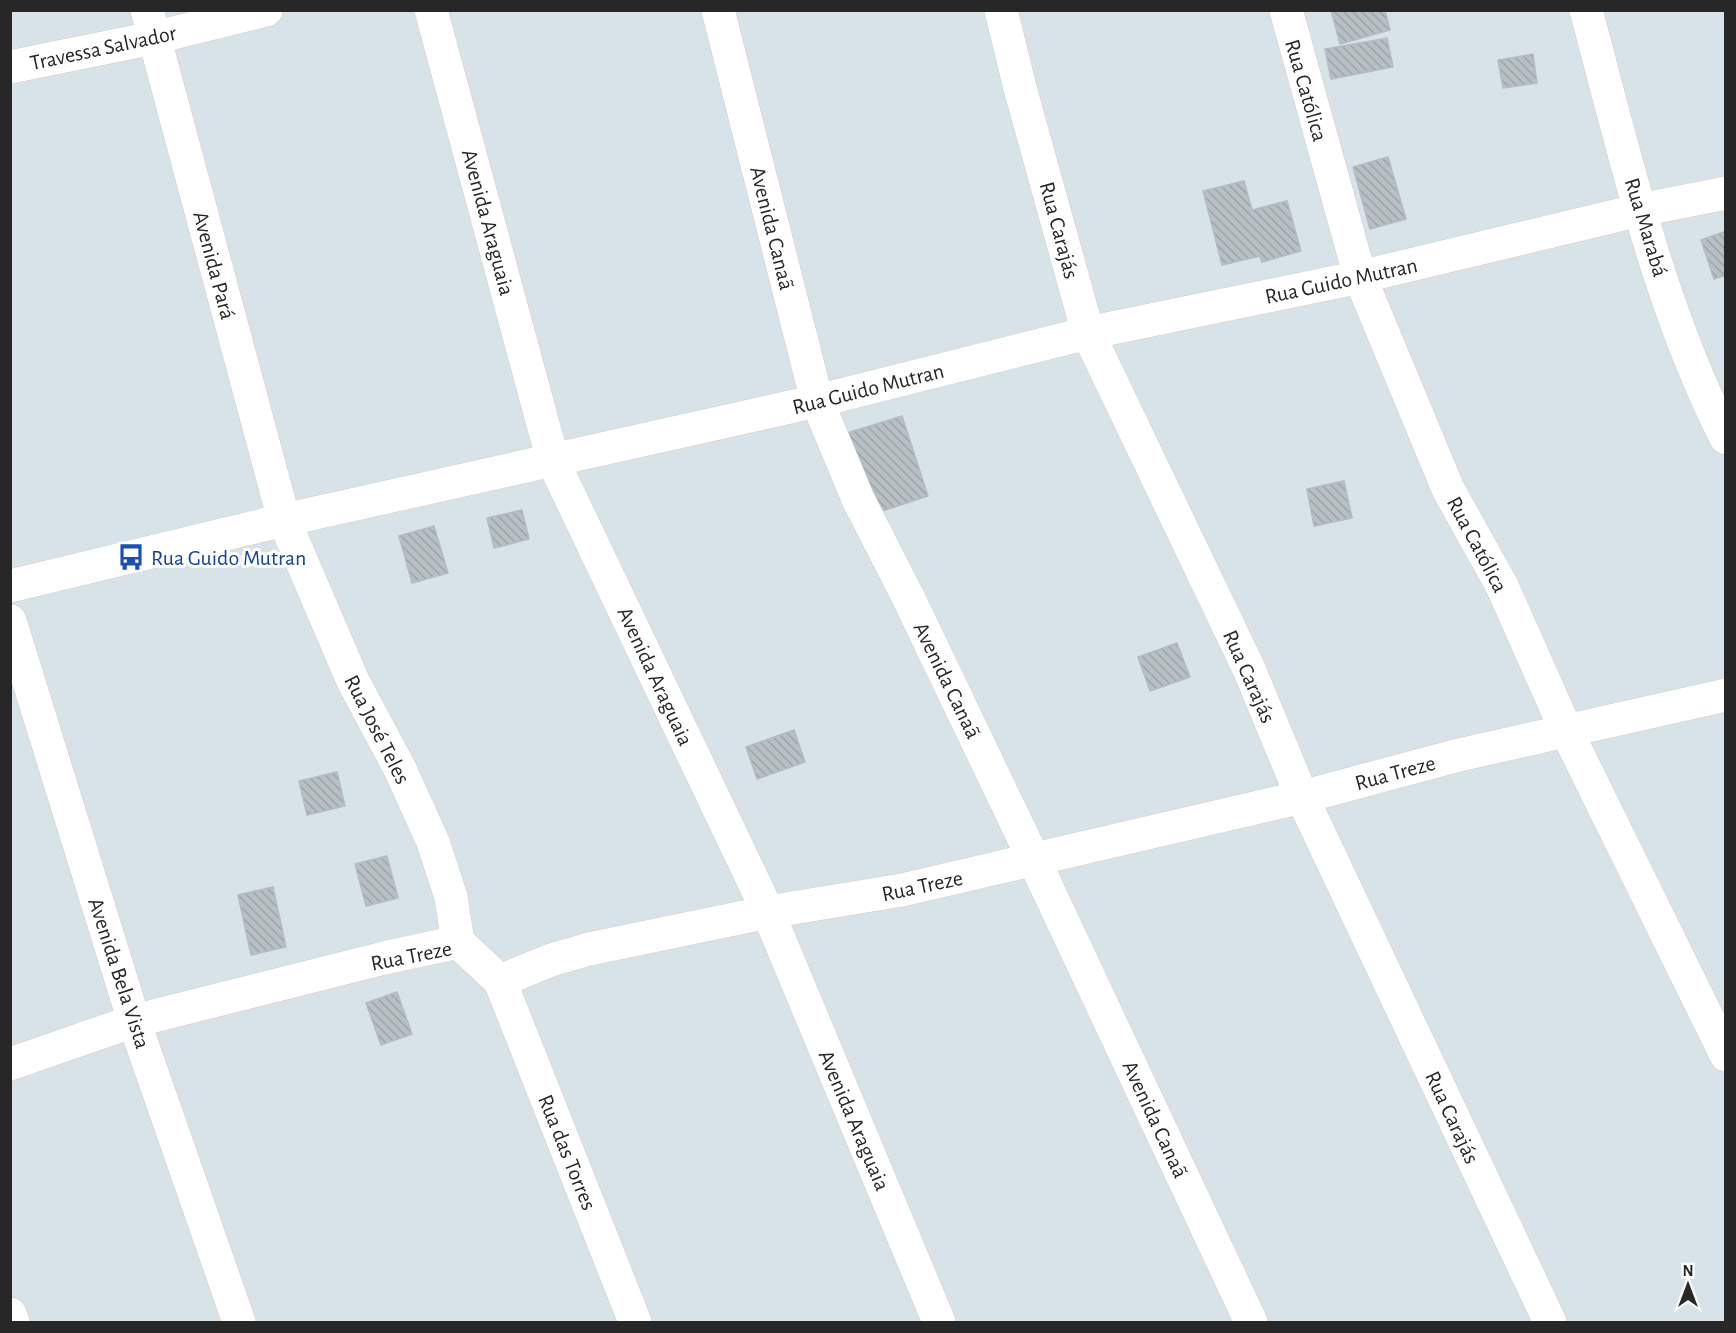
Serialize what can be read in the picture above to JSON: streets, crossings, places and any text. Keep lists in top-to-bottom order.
{
  "streets": {
    "street": [
      "Travessa Salvador",
      "Rua Católica",
      "Avenida Araguaia",
      "Rua Marabá",
      "Avenida Canaã",
      "Rua Carajás",
      "Avenida Pará",
      "Rua Guido Mutran",
      "Rua José Teles",
      "Rua Treze",
      "Avenida Bela Vista",
      "Rua das Torres"
    ]
  },
  "crossings": [
    ["Travessa Salvador", "Avenida Pará"],
    ["Rua Católica", "Rua Guido Mutran"],
    ["Rua Católica", "Rua Treze"],
    ["Avenida Araguaia", "Rua Guido Mutran"],
    ["Avenida Araguaia", "Rua Treze"],
    ["Rua Marabá", "Rua Guido Mutran"],
    ["Avenida Canaã", "Rua Guido Mutran"],
    ["Avenida Canaã", "Rua Treze"],
    ["Rua Carajás", "Rua Guido Mutran"],
    ["Rua Carajás", "Rua Treze"],
    ["Avenida Pará", "Rua Guido Mutran"],
    ["Avenida Pará", "Rua José Teles"],
    ["Rua Guido Mutran", "Rua José Teles"],
    ["Rua José Teles", "Rua Treze"],
    ["Rua Treze", "Avenida Bela Vista"],
    ["Rua Treze", "Rua das Torres"]
  ],
  "places": {
    "bus stop": ["Rua Guido Mutran"]
  },
  "north": "top"
}
